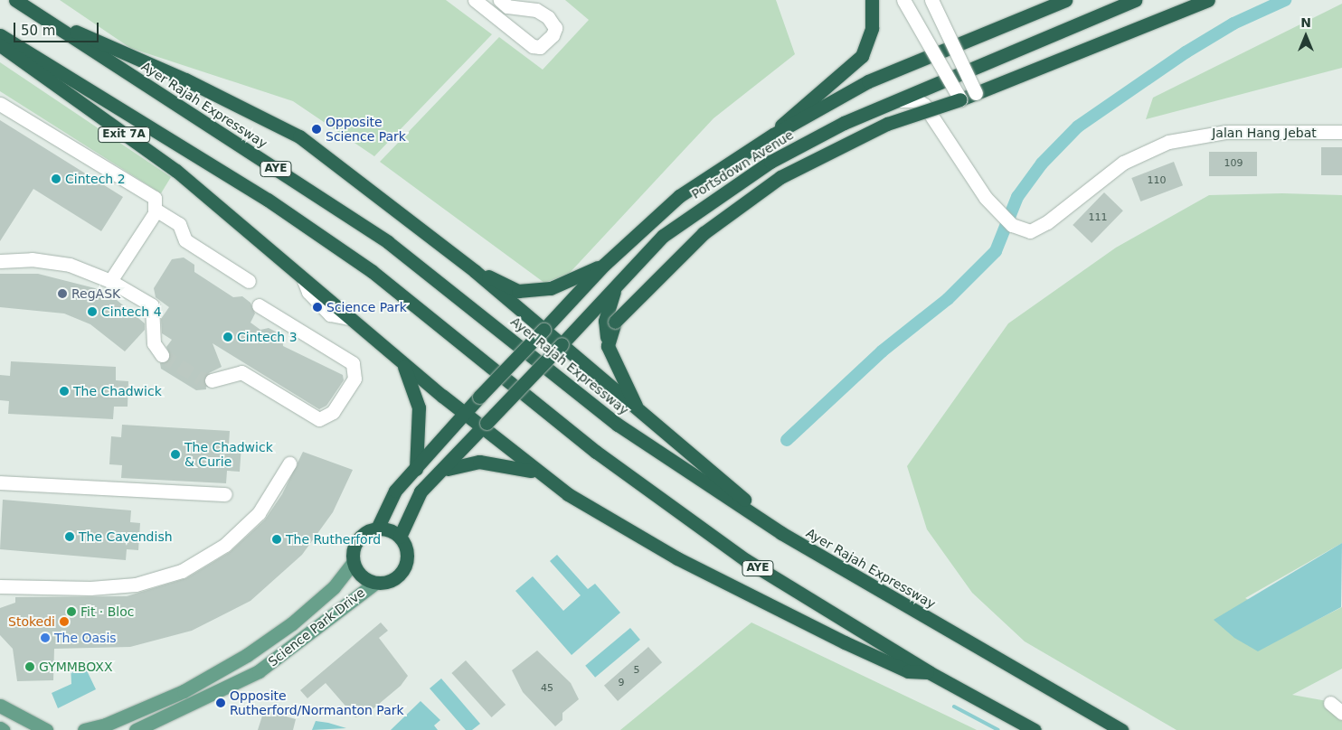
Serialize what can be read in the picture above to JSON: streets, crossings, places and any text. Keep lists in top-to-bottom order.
{
  "streets": {
    "highway": [
      "Ayer Rajah Expressway",
      "Exit 7A",
      "Portsdown Avenue",
      "AYE"
    ],
    "main road": ["Science Park Drive"],
    "street": ["Jalan Hang Jebat"]
  },
  "crossings": [
    ["Exit 7A", "Portsdown Avenue"],
    ["Portsdown Avenue", "Science Park Drive"]
  ],
  "places": [
    "Opposite Science Park",
    "Cintech 2",
    "RegASK",
    "Science Park",
    "Cintech 4",
    "Cintech 3",
    "The Chadwick",
    "The Chadwick & Curie",
    "The Cavendish",
    "The Rutherford",
    "Fit · Bloc",
    "Stokedi",
    "The Oasis",
    "GYMMBOXX",
    "Opposite Rutherford/Normanton Park"
  ],
  "house_numbers": [
    "109",
    "110",
    "111",
    "5",
    "9",
    "45"
  ],
  "scale_bar": "50 m",
  "north": "top"
}
